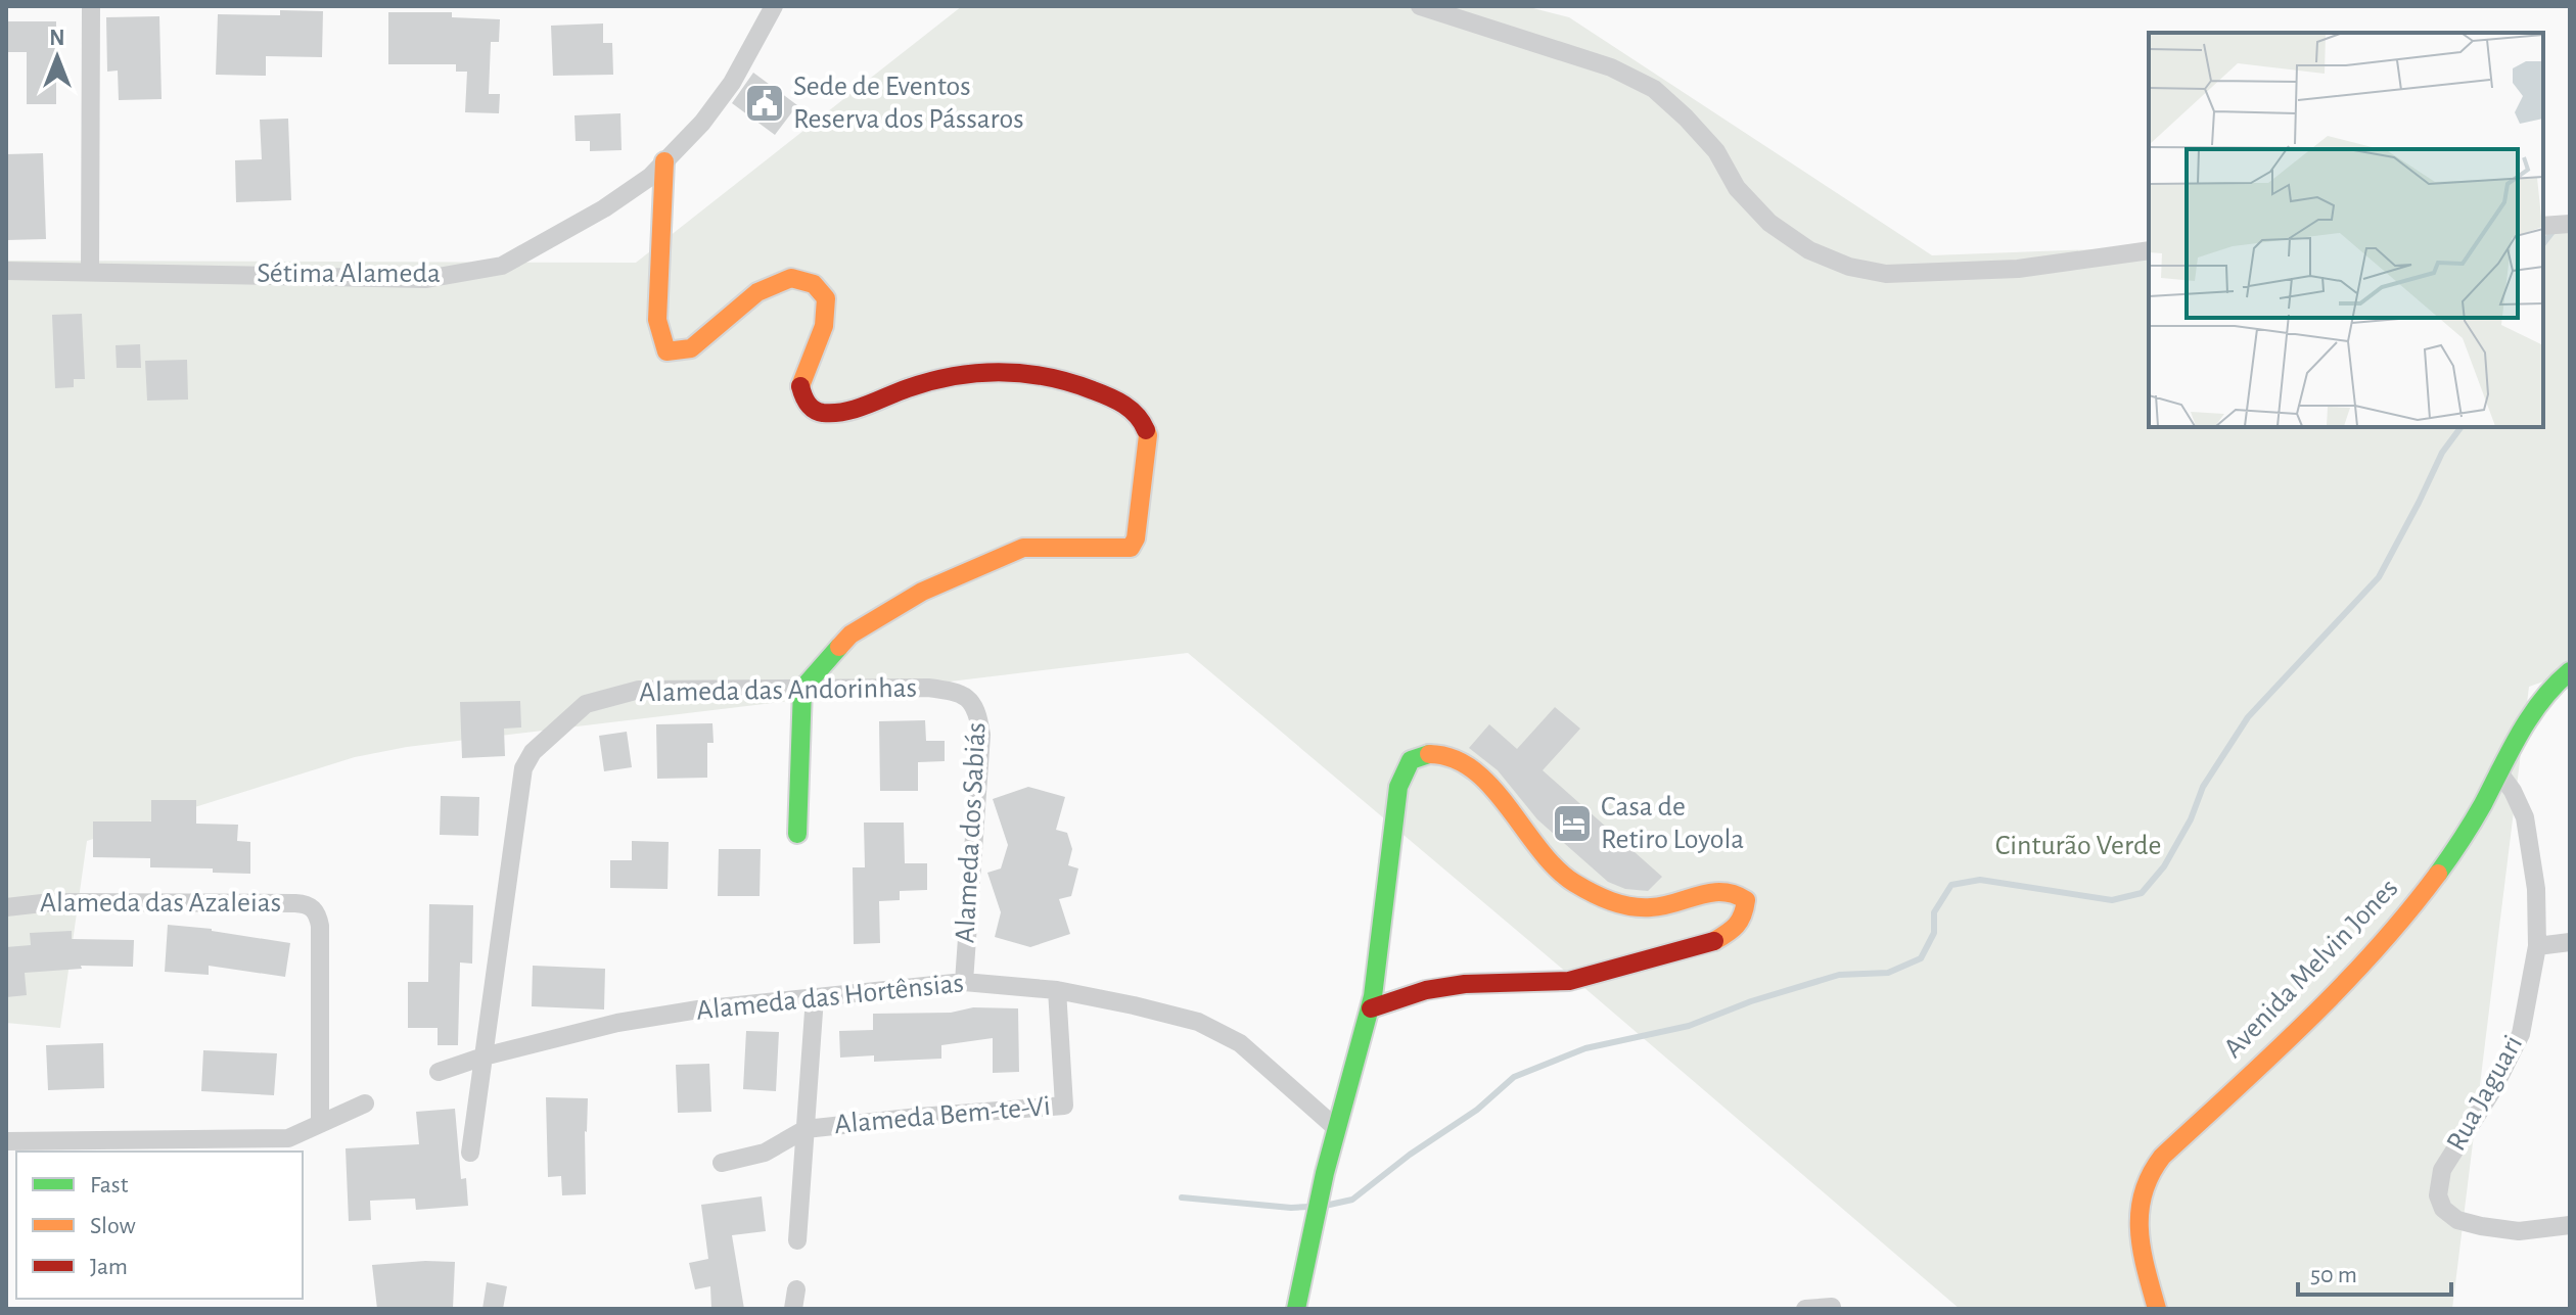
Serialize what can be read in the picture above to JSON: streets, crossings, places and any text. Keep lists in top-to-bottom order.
{
  "streets": {
    "street": [
      "Sétima Alameda",
      "Alameda das Andorinhas",
      "Alameda dos Sabiás",
      "Alameda das Azaleias",
      "Avenida Melvin Jones",
      "Alameda das Hortênsias",
      "Rua Jaguari",
      "Alameda Bem-te-Vi"
    ]
  },
  "crossings": [
    ["Alameda das Andorinhas", "Alameda dos Sabiás"],
    ["Alameda das Andorinhas", "Alameda das Hortênsias"],
    ["Alameda dos Sabiás", "Alameda das Hortênsias"],
    ["Avenida Melvin Jones", "Rua Jaguari"],
    ["Alameda das Hortênsias", "Alameda Bem-te-Vi"]
  ],
  "parks": ["Cinturão Verde"],
  "places": {
    "public building": ["Sede de Eventos Reserva dos Pássaros"],
    "hotel": ["Casa de Retiro Loyola"]
  },
  "legend": ["Fast", "Slow", "Jam"],
  "scale_bar": "50 m",
  "north": "top"
}
